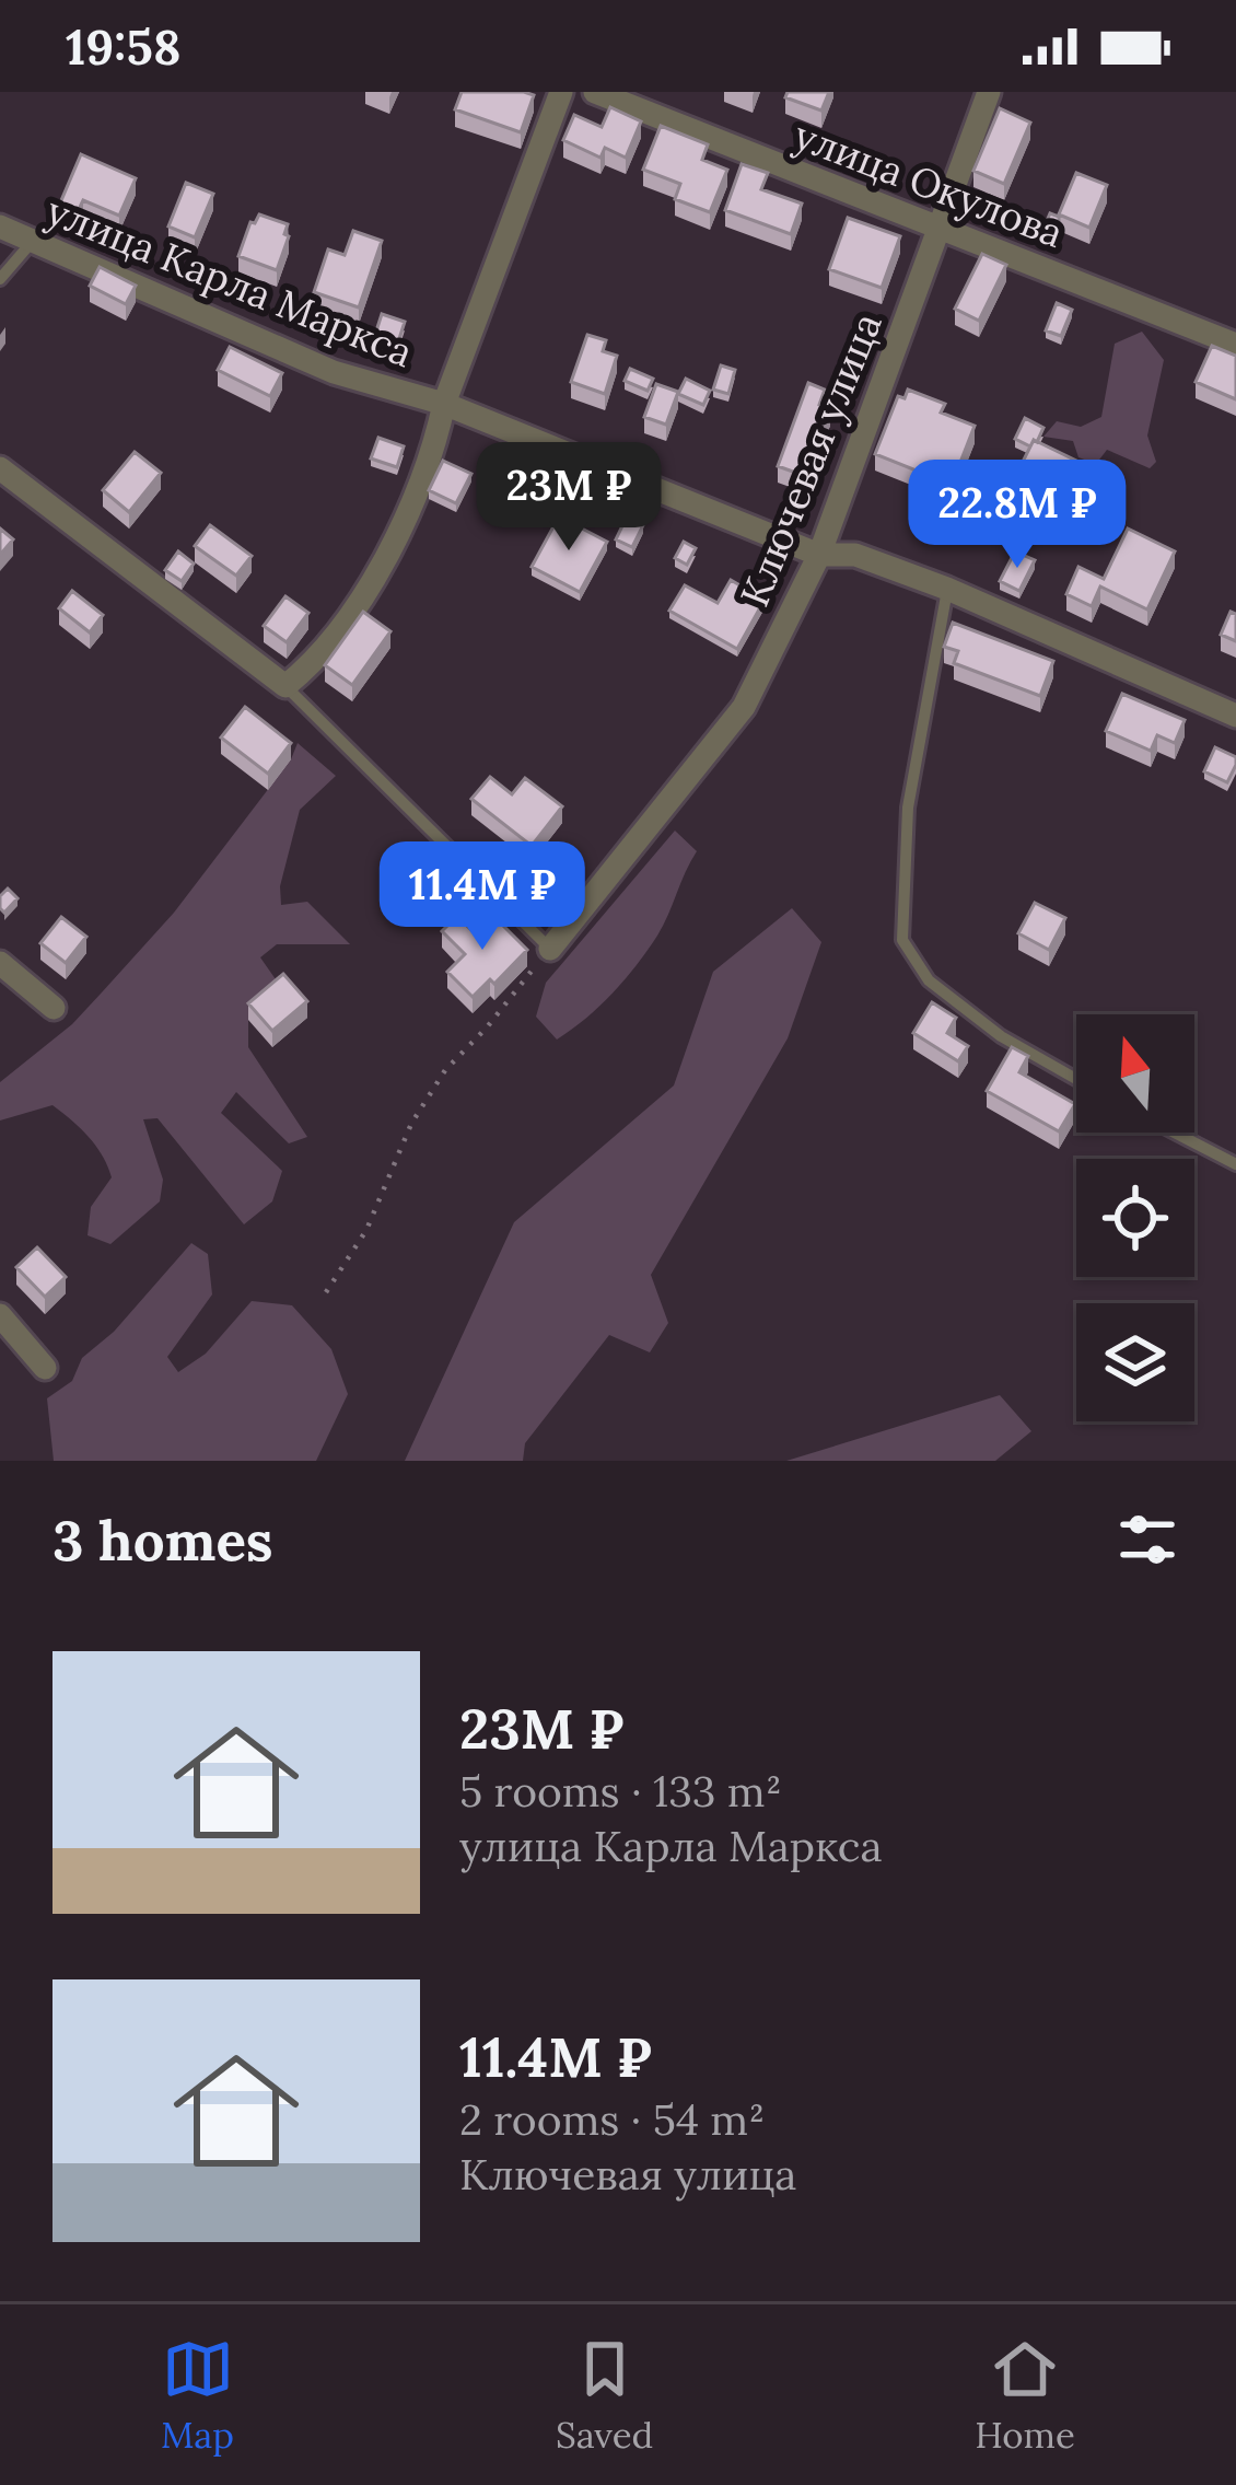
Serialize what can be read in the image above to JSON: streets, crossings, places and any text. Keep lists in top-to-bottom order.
{
  "streets": {
    "street": ["улица Окулова", "улица Карла Маркса", "Ключевая улица"]
  },
  "crossings": [
    ["улица Окулова", "Ключевая улица"],
    ["улица Карла Маркса", "Ключевая улица"]
  ],
  "north": "top",
  "page": {
    "status": "19:58",
    "price": ["23M ₽", "22.8M ₽", "11.4M ₽"],
    "heading": "3 homes",
    "list": [
      {
        "name": "23M ₽",
        "note": "5 rooms · 133 m² · улица Карла Маркса"
      },
      {
        "name": "11.4M ₽",
        "note": "2 rooms · 54 m² · Ключевая улица"
      }
    ],
    "tabs": ["Map", "Saved", "Home"]
  }
}
